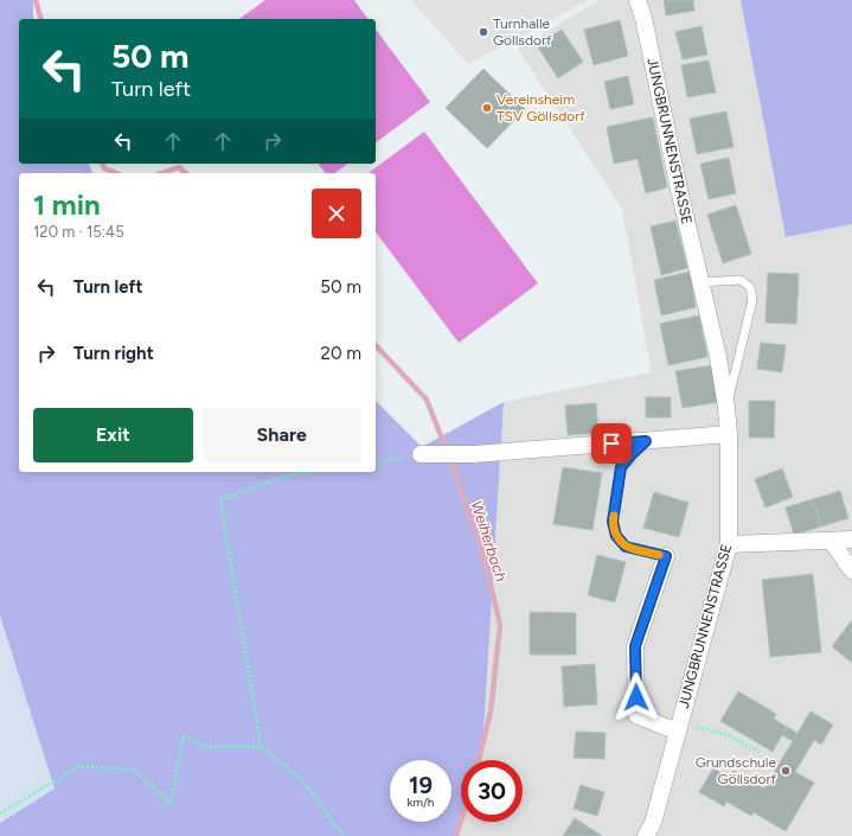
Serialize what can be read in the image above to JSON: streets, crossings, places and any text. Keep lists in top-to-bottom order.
{
  "streets": {
    "street": ["JUNGBRUNNENSTRASSE"]
  },
  "water": ["Weiherbach"],
  "places": ["Turnhalle Göllsdorf", "Vereinsheim TSV Göllsdorf", "Grundschule Göllsdorf"],
  "page": {
    "turn": ["50 m", "Turn left"],
    "heading": ["1 min", "120 m · 15:45"],
    "list": [
      {
        "name": "Turn left",
        "value": "50 m"
      },
      {
        "name": "Turn right",
        "value": "20 m"
      }
    ],
    "buttons": ["Exit", "Share"],
    "speed": "19 km/h",
    "limit": "30"
  }
}
